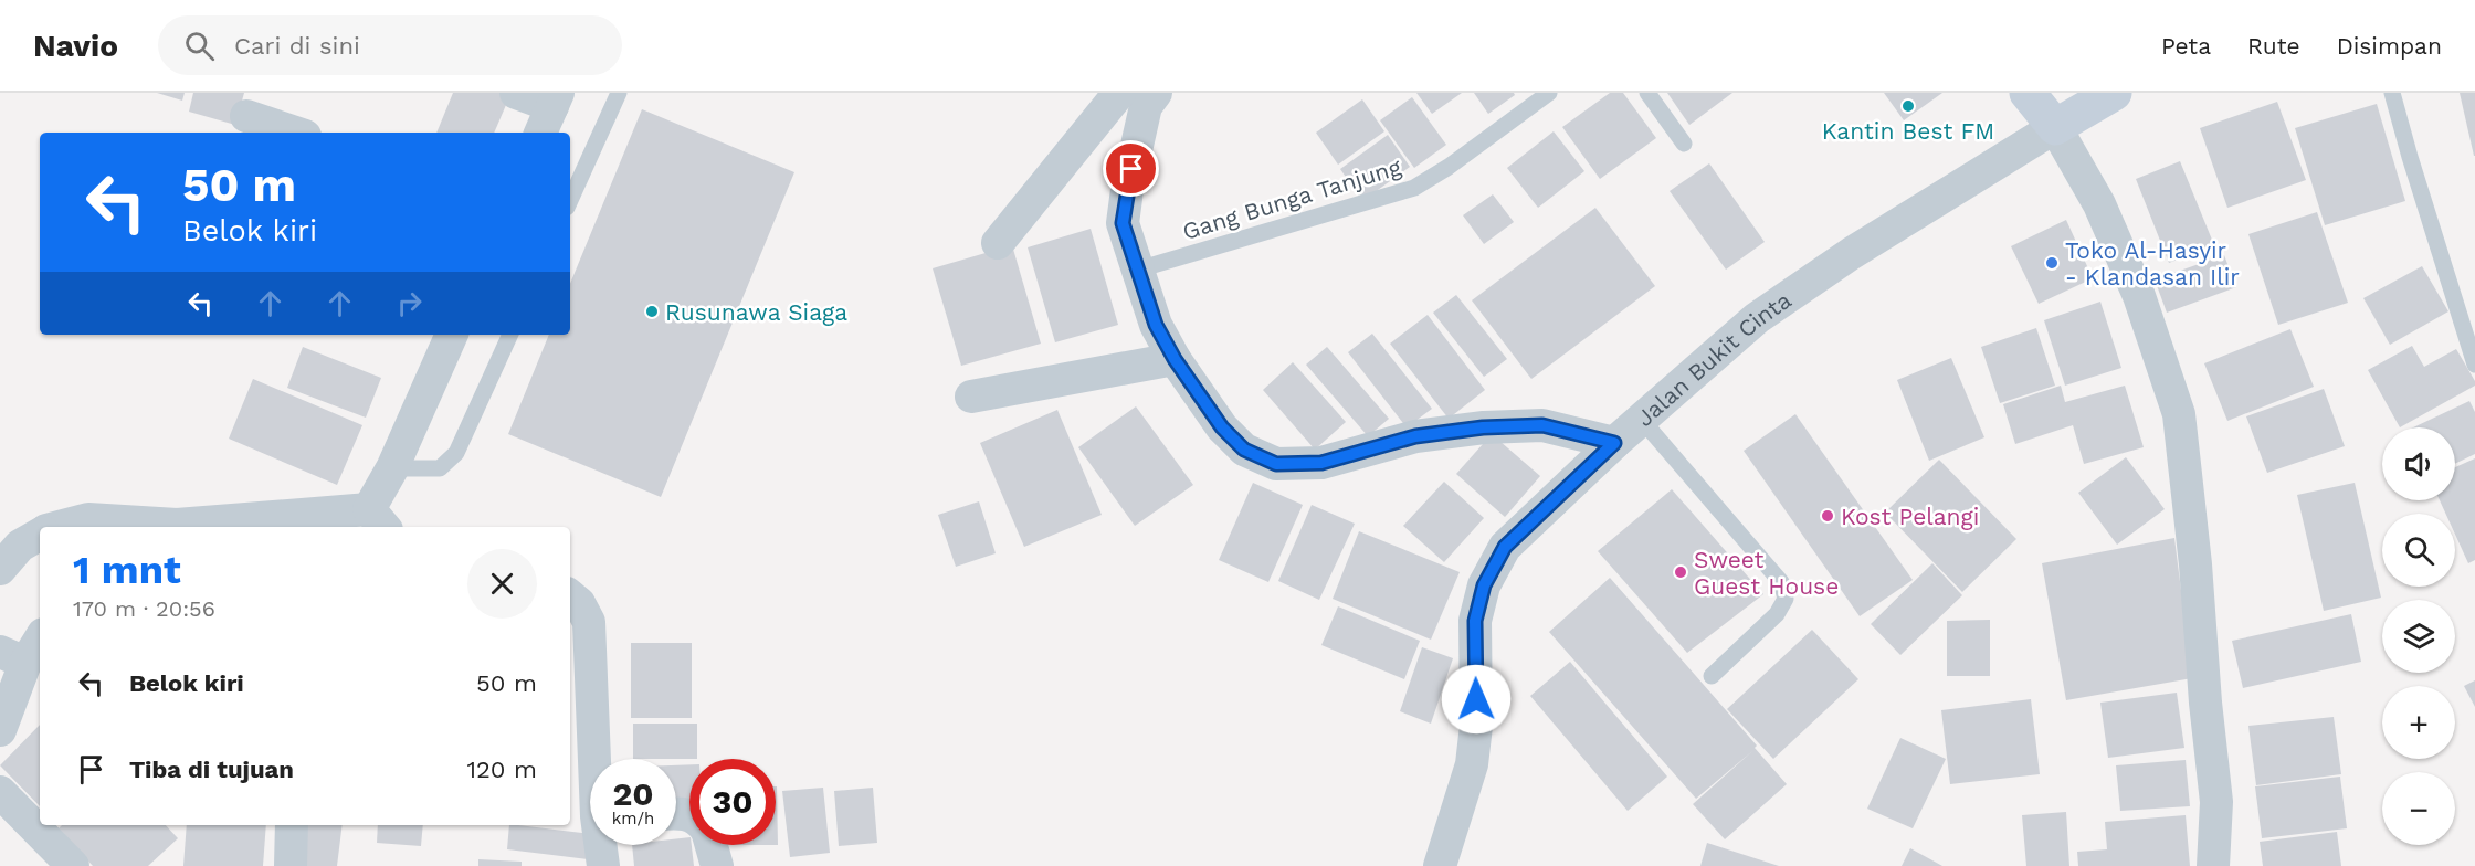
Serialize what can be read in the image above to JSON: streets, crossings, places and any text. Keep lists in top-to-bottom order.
{
  "streets": {
    "street": ["Jalan Bukit Cinta"],
    "lane": ["Gang Bunga Tanjung"]
  },
  "places": [
    "Kantin Best FM",
    "Toko Al-Hasyir - Klandasan Ilir",
    "Rusunawa Siaga",
    "Kost Pelangi",
    "Sweet Guest House"
  ],
  "page": {
    "header": "Navio",
    "search": "Cari di sini",
    "nav": ["Peta", "Rute", "Disimpan"],
    "turn": ["50 m", "Belok kiri"],
    "map_buttons": ["+", "−"],
    "heading": ["1 mnt", "170 m · 20:56"],
    "list": [
      {
        "name": "Belok kiri",
        "value": "50 m"
      },
      {
        "name": "Tiba di tujuan",
        "value": "120 m"
      }
    ],
    "speed": "20 km/h",
    "limit": "30"
  }
}
